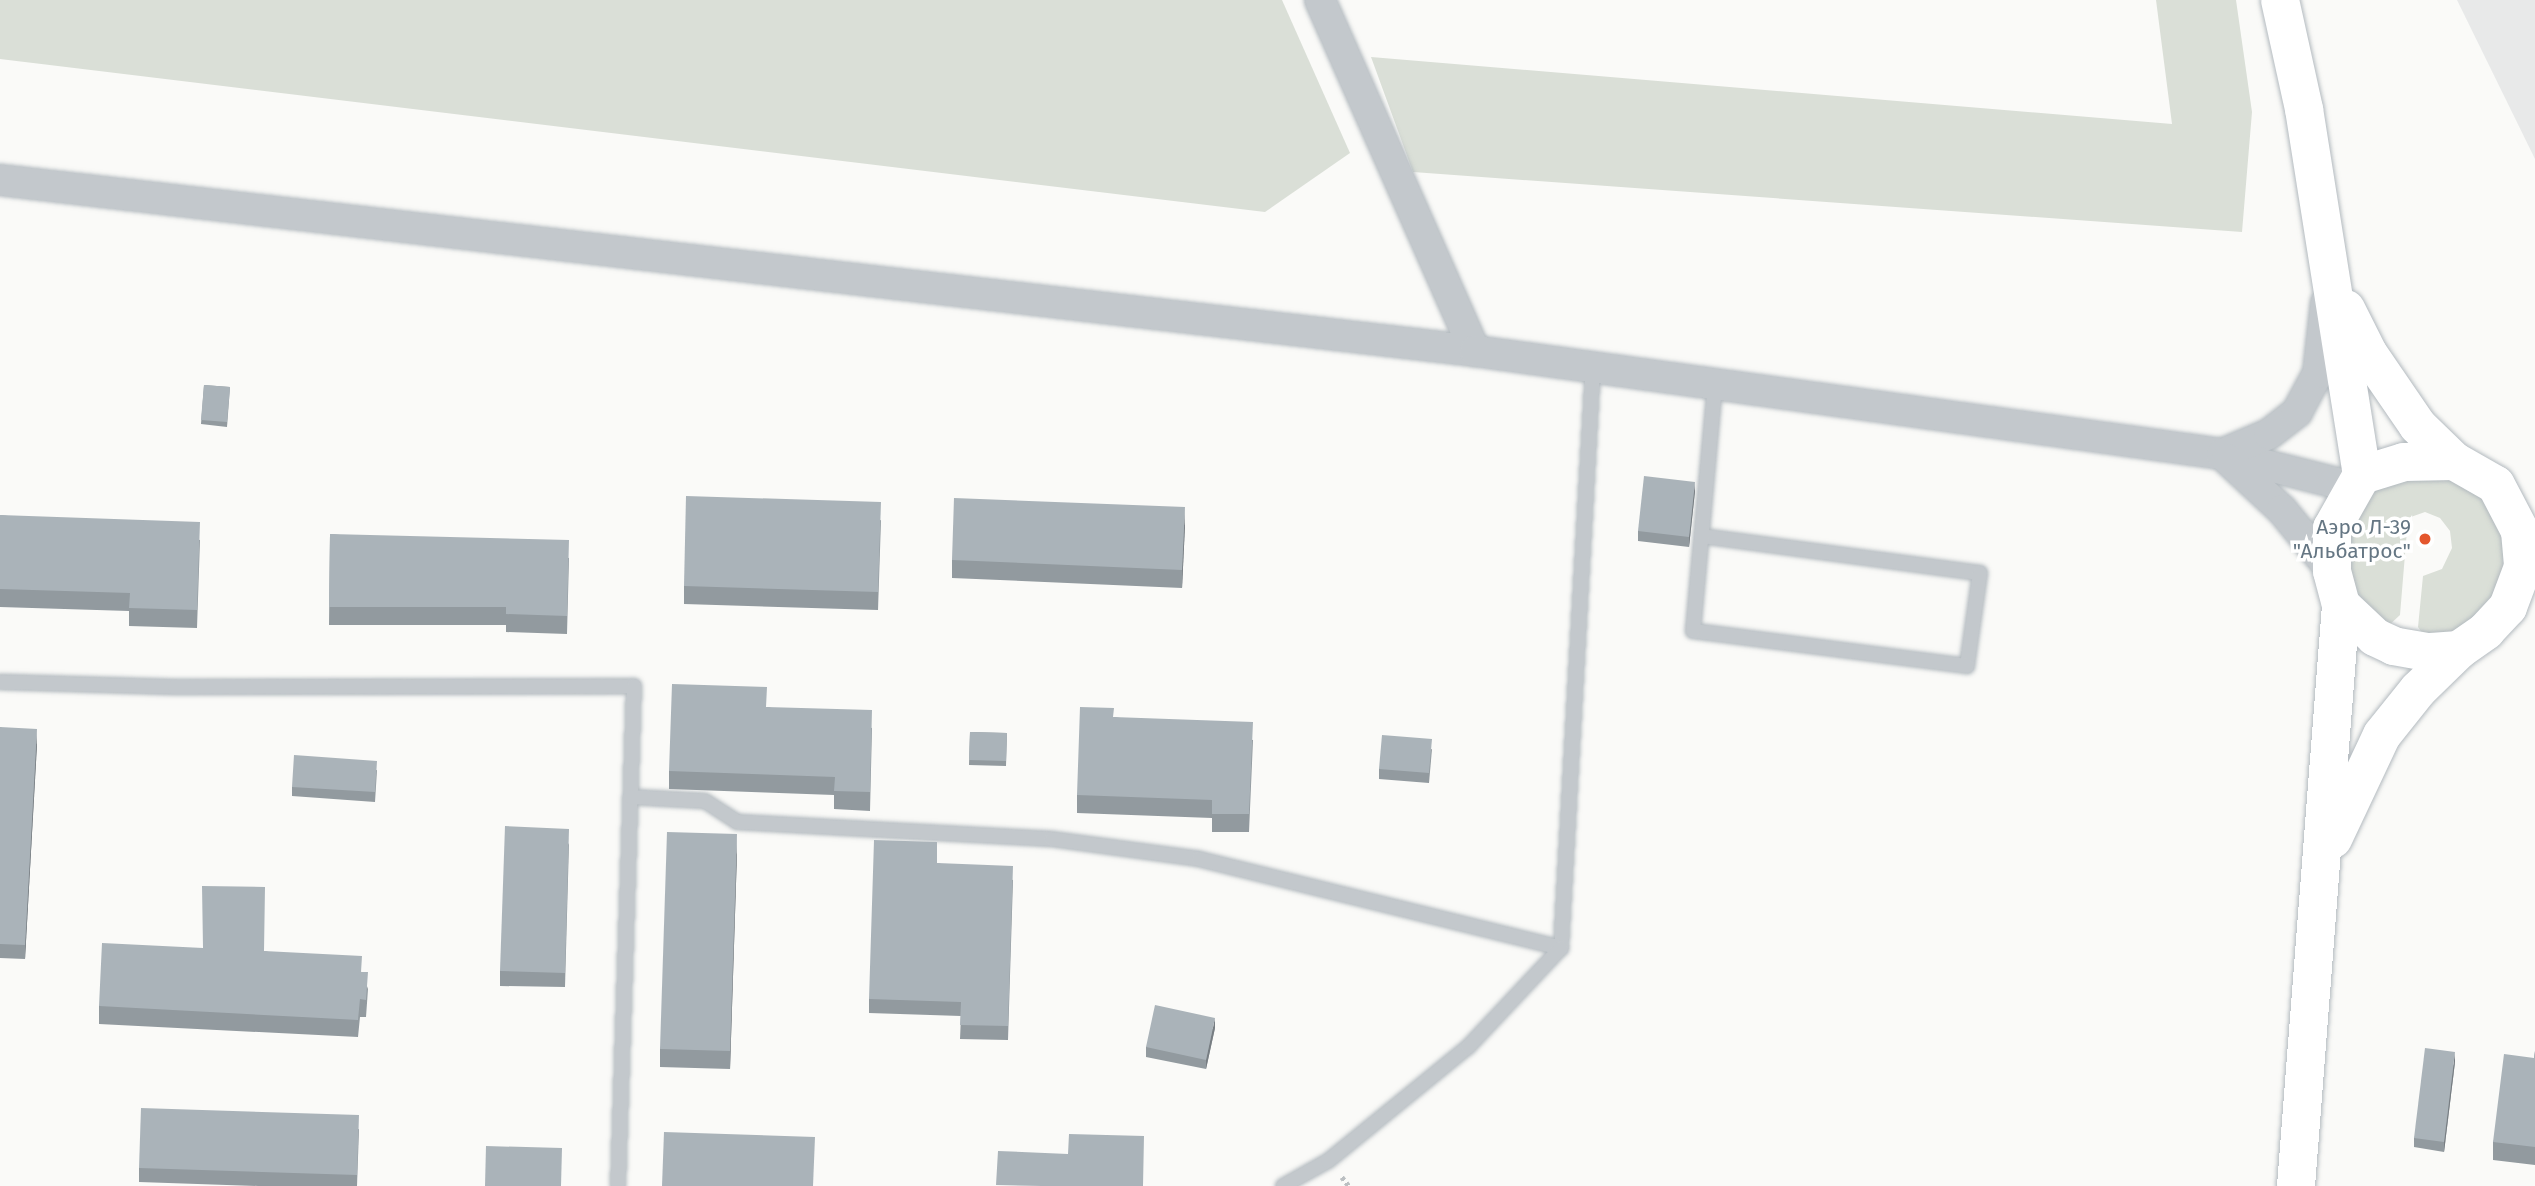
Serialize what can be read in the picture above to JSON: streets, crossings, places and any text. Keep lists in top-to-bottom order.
{
  "places": ["Аэро Л-39 \"Альбатрос\""]
}
